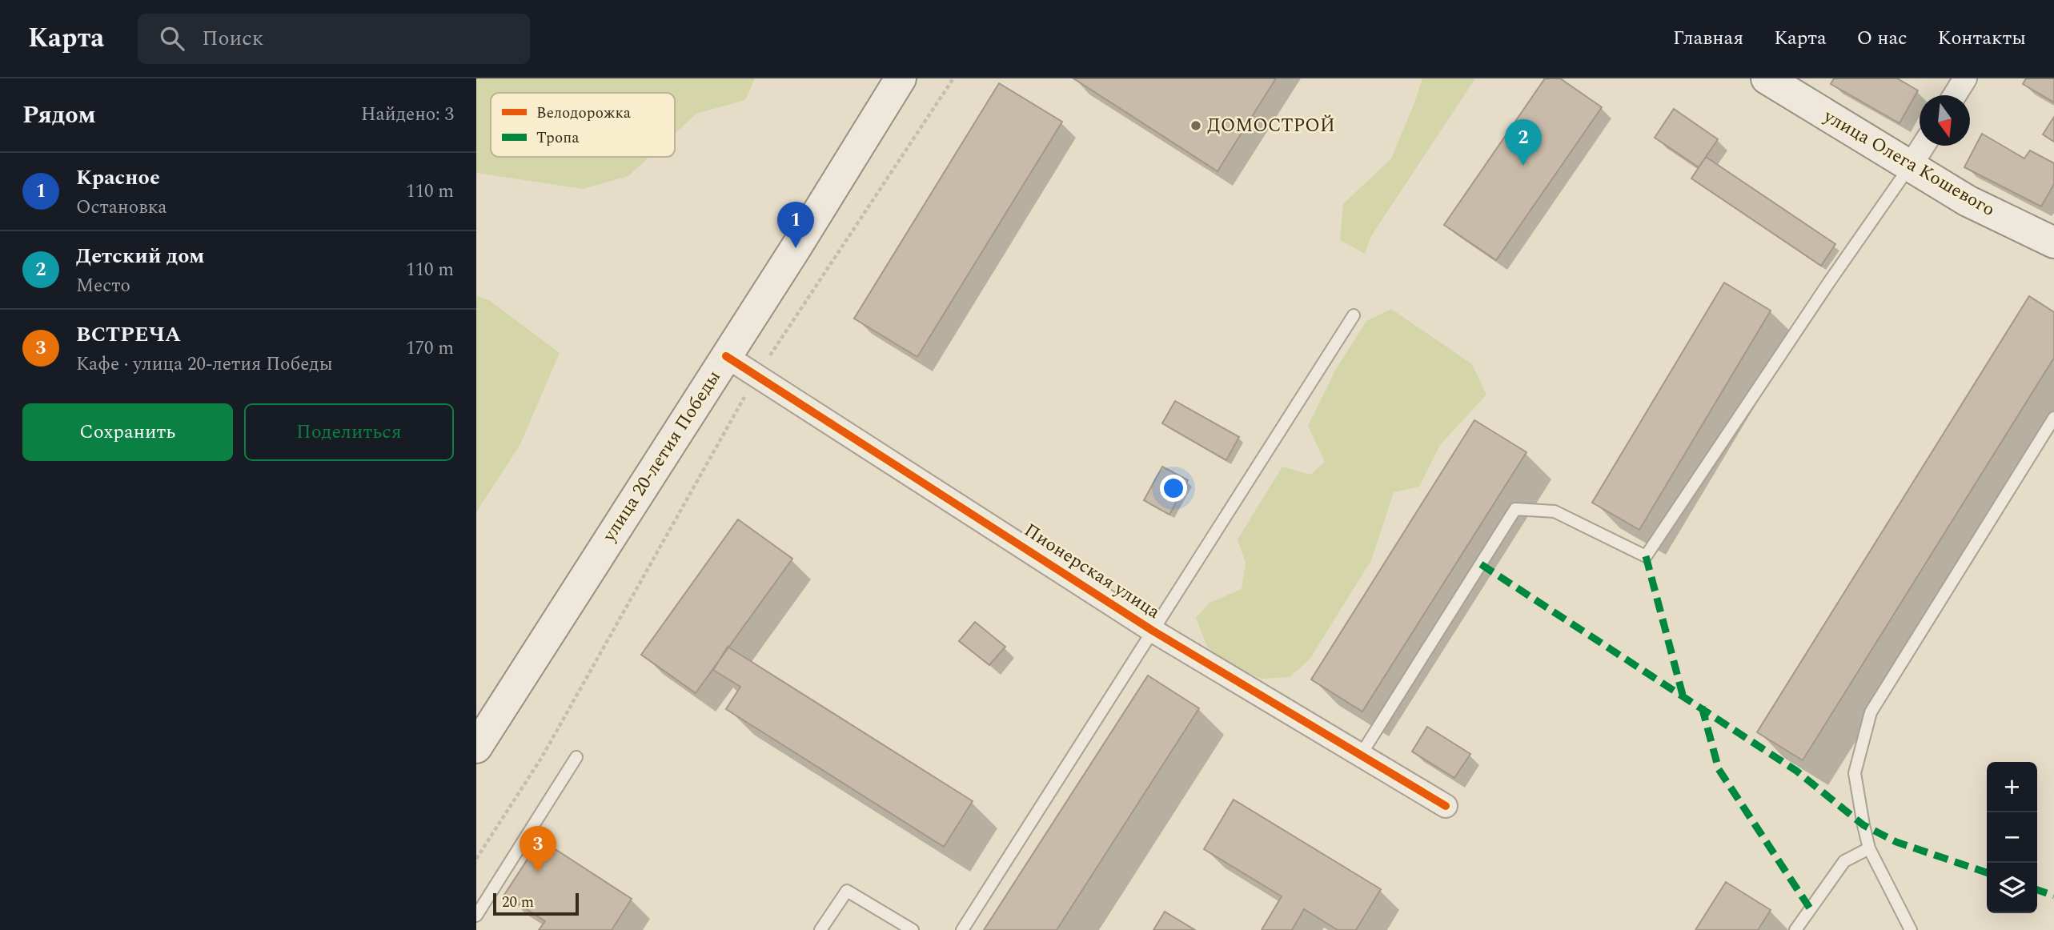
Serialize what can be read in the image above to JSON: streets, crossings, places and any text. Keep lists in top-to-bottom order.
{
  "streets": {
    "main road": ["улица Олега Кошевого", "улица 20-летия Победы"],
    "street": ["Пионерская улица"]
  },
  "crossings": [
    ["улица 20-летия Победы", "Пионерская улица"]
  ],
  "places": ["ДОМОСТРОЙ"],
  "legend": ["Велодорожка", "Тропа"],
  "scale_bar": "20 m",
  "north": "bottom",
  "page": {
    "header": "Карта",
    "search": "Поиск",
    "nav": [
      "Главная",
      "Карта",
      "О нас",
      "Контакты"
    ],
    "heading": ["Рядом", "Найдено: 3"],
    "pins": ["2", "1", "3"],
    "list": [
      {
        "mark": "1",
        "name": "Красное",
        "note": "Остановка",
        "value": "110 m"
      },
      {
        "mark": "2",
        "name": "Детский дом",
        "note": "Место",
        "value": "110 m"
      },
      {
        "mark": "3",
        "name": "ВСТРЕЧА",
        "note": "Кафе · улица 20-летия Победы",
        "value": "170 m"
      }
    ],
    "buttons": ["Сохранить", "Поделиться"],
    "map_buttons": ["+", "−"],
    "scale": "20 m"
  }
}
